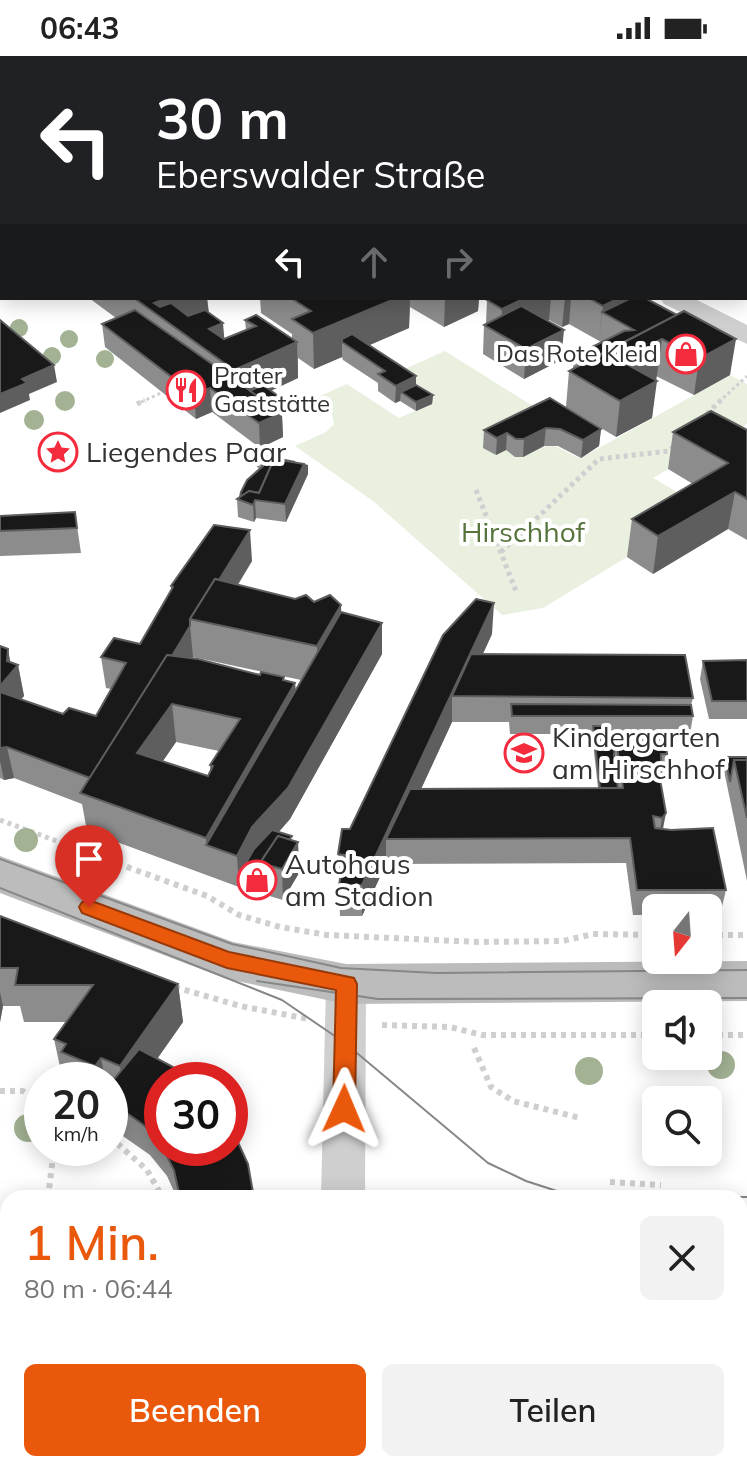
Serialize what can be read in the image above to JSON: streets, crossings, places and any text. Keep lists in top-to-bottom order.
{
  "parks": ["Hirschhof"],
  "places": {
    "shop": ["Das Rote Kleid", "Autohaus am Stadion"],
    "restaurant": ["Prater Gaststätte"],
    "place": ["Liegendes Paar"],
    "school or university": ["Kindergarten am Hirschhof"]
  },
  "north": "bottom",
  "page": {
    "status": "06:43",
    "turn": ["30 m", "Eberswalder Straße"],
    "speed": "20 km/h",
    "limit": "30",
    "heading": ["1 Min.", "80 m · 06:44"],
    "buttons": ["Beenden", "Teilen"]
  }
}
